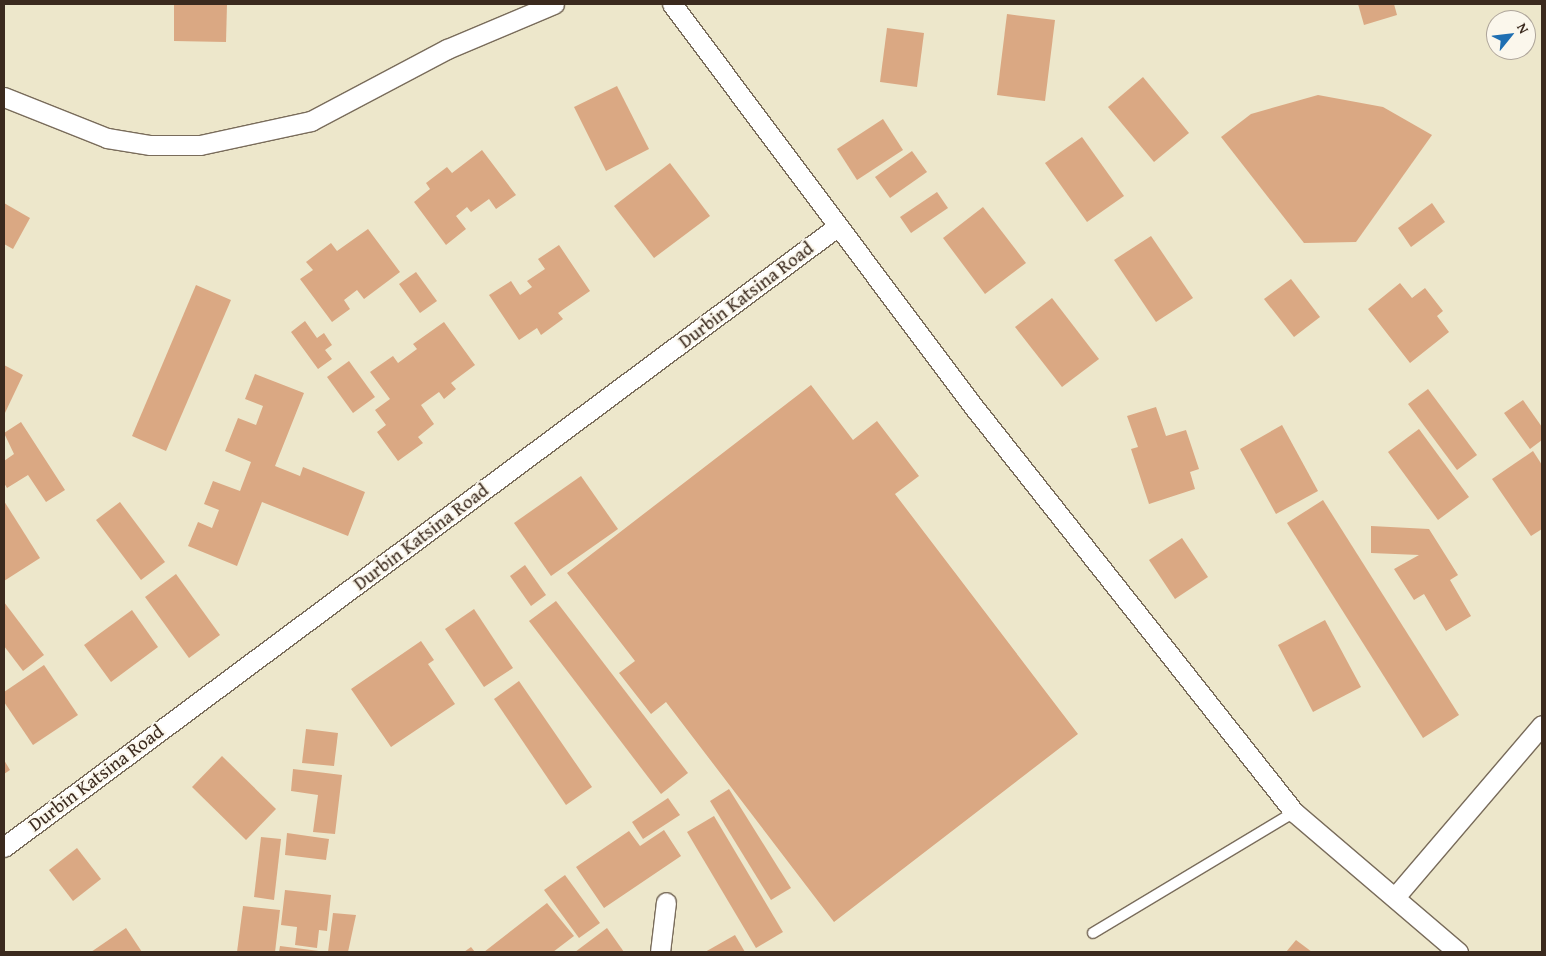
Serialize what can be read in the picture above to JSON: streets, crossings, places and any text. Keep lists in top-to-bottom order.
{
  "streets": {
    "street": ["Durbin Katsina Road"]
  },
  "north": "top right"
}
